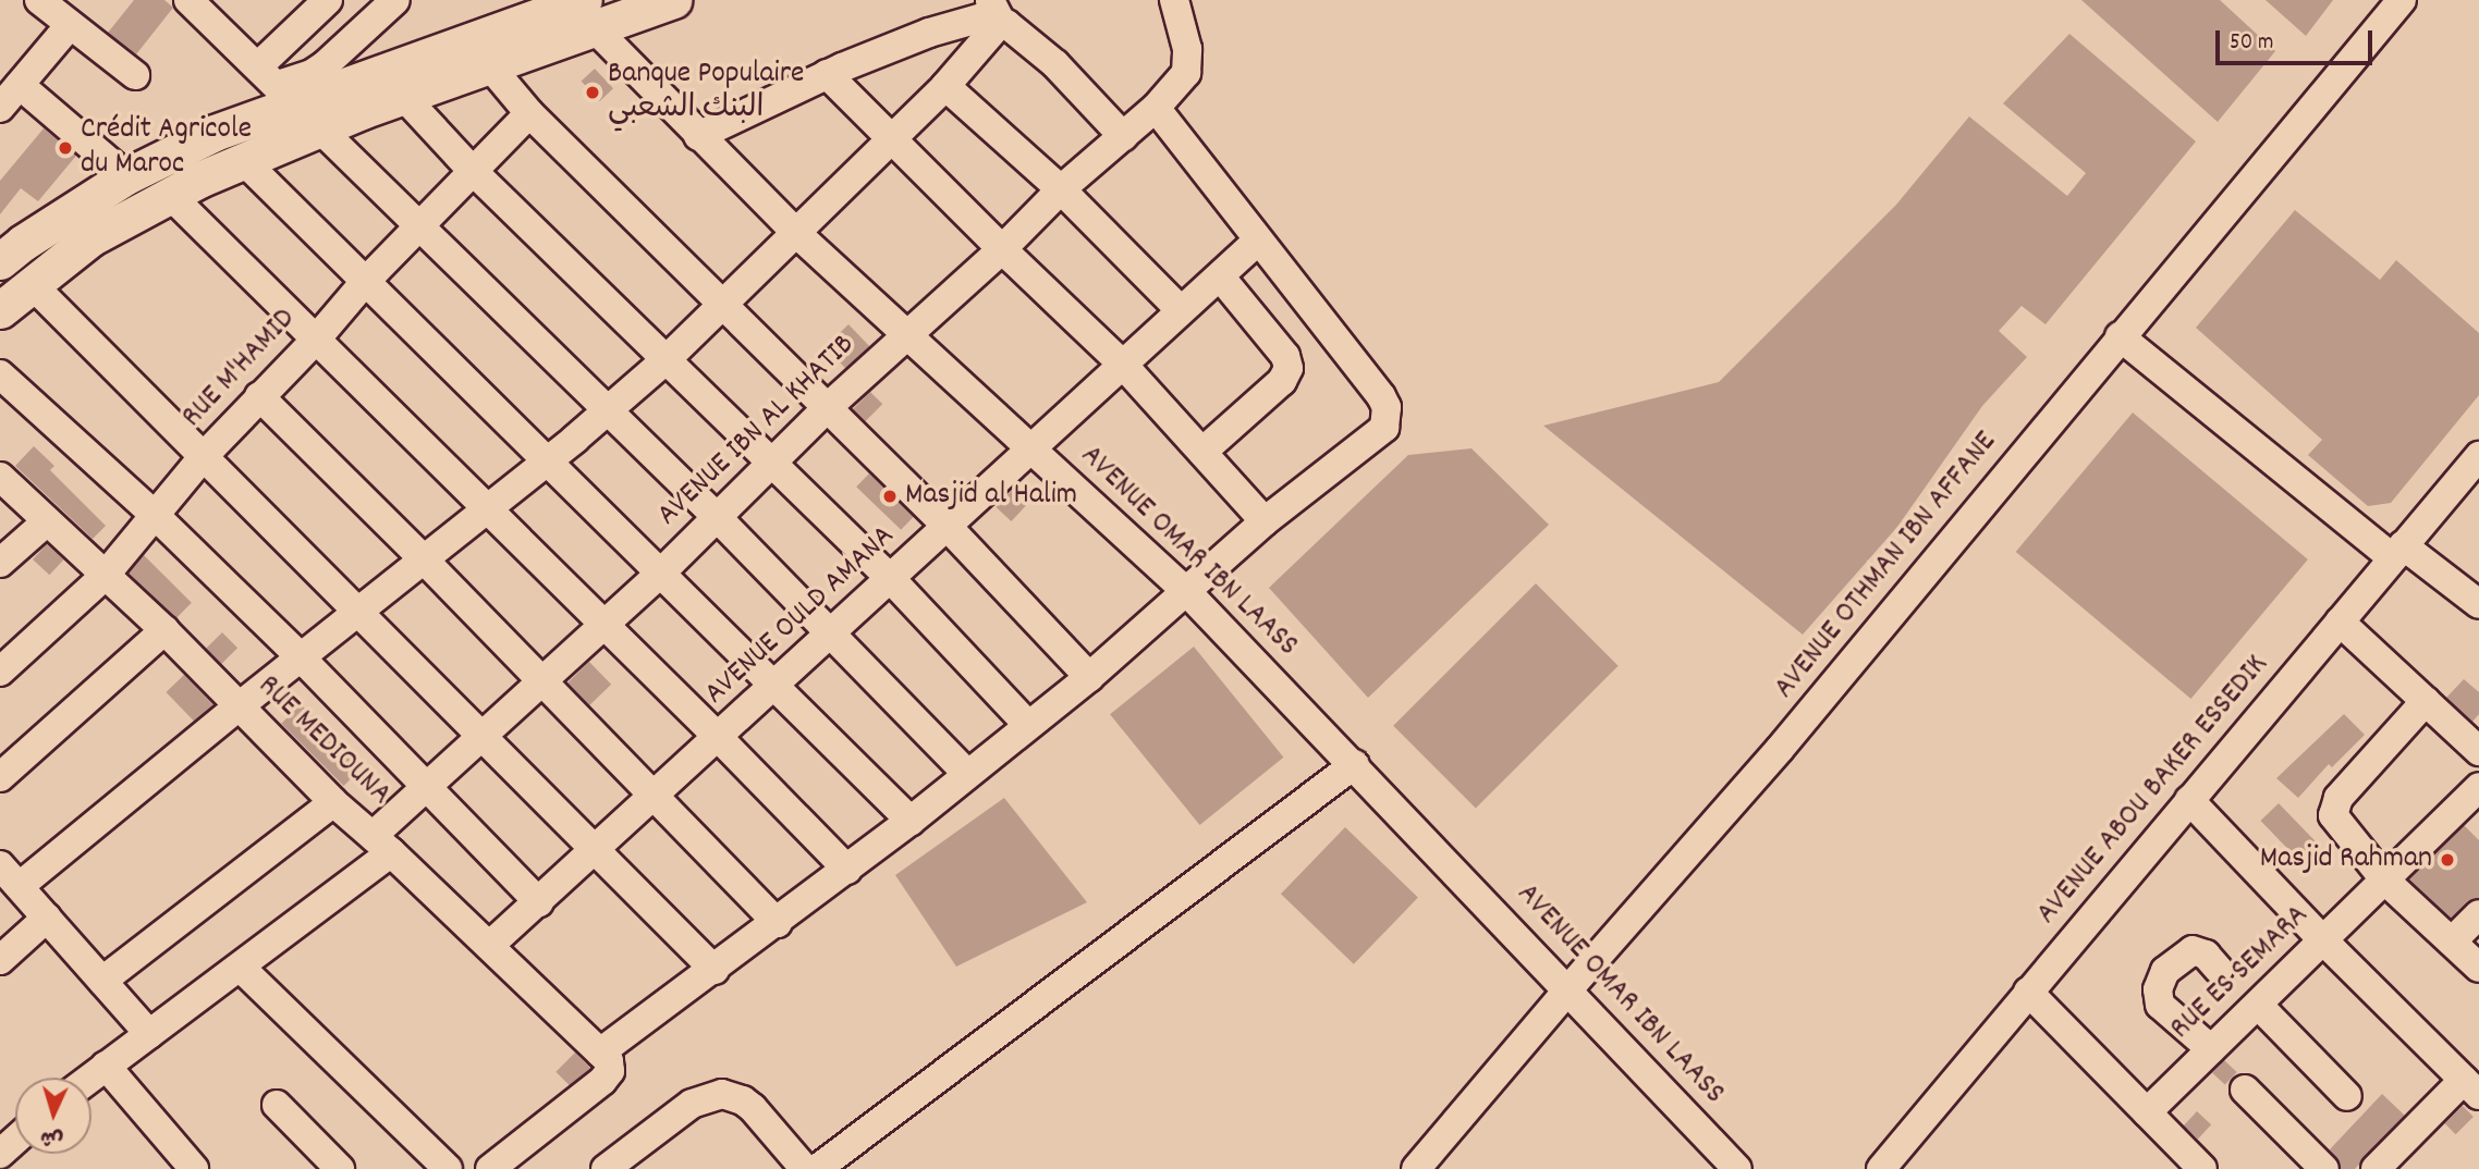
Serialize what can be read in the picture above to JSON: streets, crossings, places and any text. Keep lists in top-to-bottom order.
{
  "streets": {
    "street": [
      "RUE M'HAMID",
      "AVENUE IBN AL KHATIB",
      "AVENUE OMAR IBN LAASS",
      "AVENUE OTHMAN IBN AFFANE",
      "AVENUE OULD AMANA",
      "RUE MEDIOUNA",
      "AVENUE ABOU BAKER ESSEDIK",
      "RUE ES SEMARA"
    ]
  },
  "crossings": [
    ["RUE M'HAMID", "RUE MEDIOUNA"],
    ["AVENUE IBN AL KHATIB", "AVENUE OMAR IBN LAASS"],
    ["AVENUE IBN AL KHATIB", "RUE MEDIOUNA"],
    ["AVENUE OMAR IBN LAASS", "AVENUE OTHMAN IBN AFFANE"],
    ["AVENUE OMAR IBN LAASS", "AVENUE OULD AMANA"],
    ["AVENUE OULD AMANA", "RUE MEDIOUNA"]
  ],
  "places": [
    "Banque Populaire البنك الشعبي",
    "Crédit Agricole du Maroc",
    "Masjid al Halim",
    "Masjid Rahman"
  ],
  "scale_bar": "50 m",
  "north": "bottom"
}
